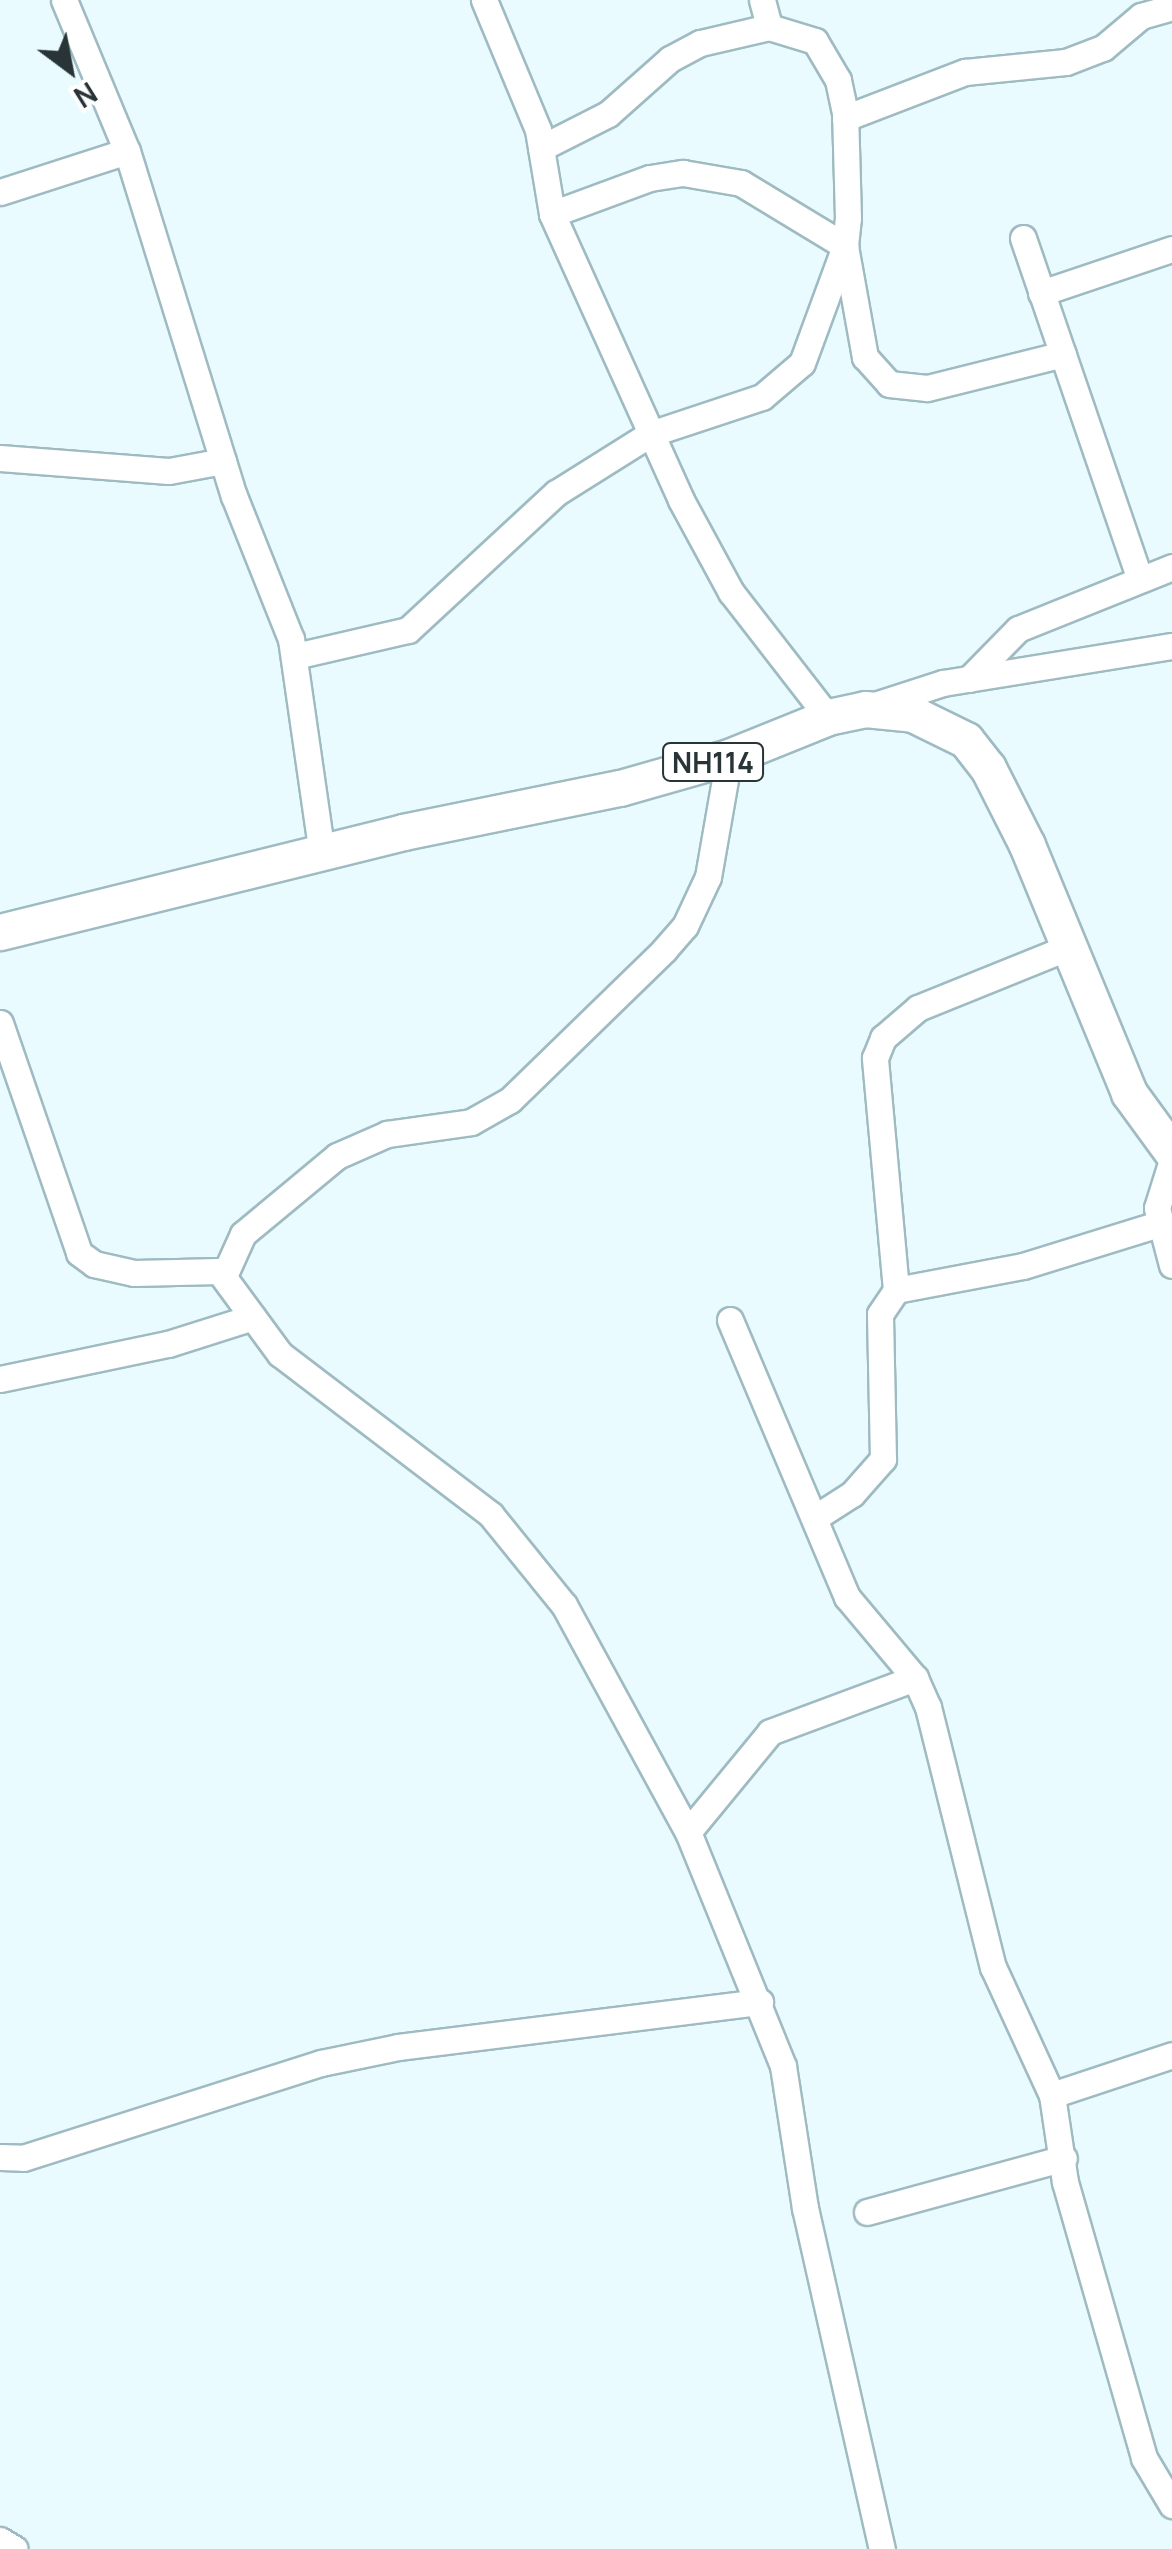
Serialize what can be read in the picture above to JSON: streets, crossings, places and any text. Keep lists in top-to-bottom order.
{
  "streets": {
    "highway": ["NH114"]
  },
  "north": "bottom right"
}
